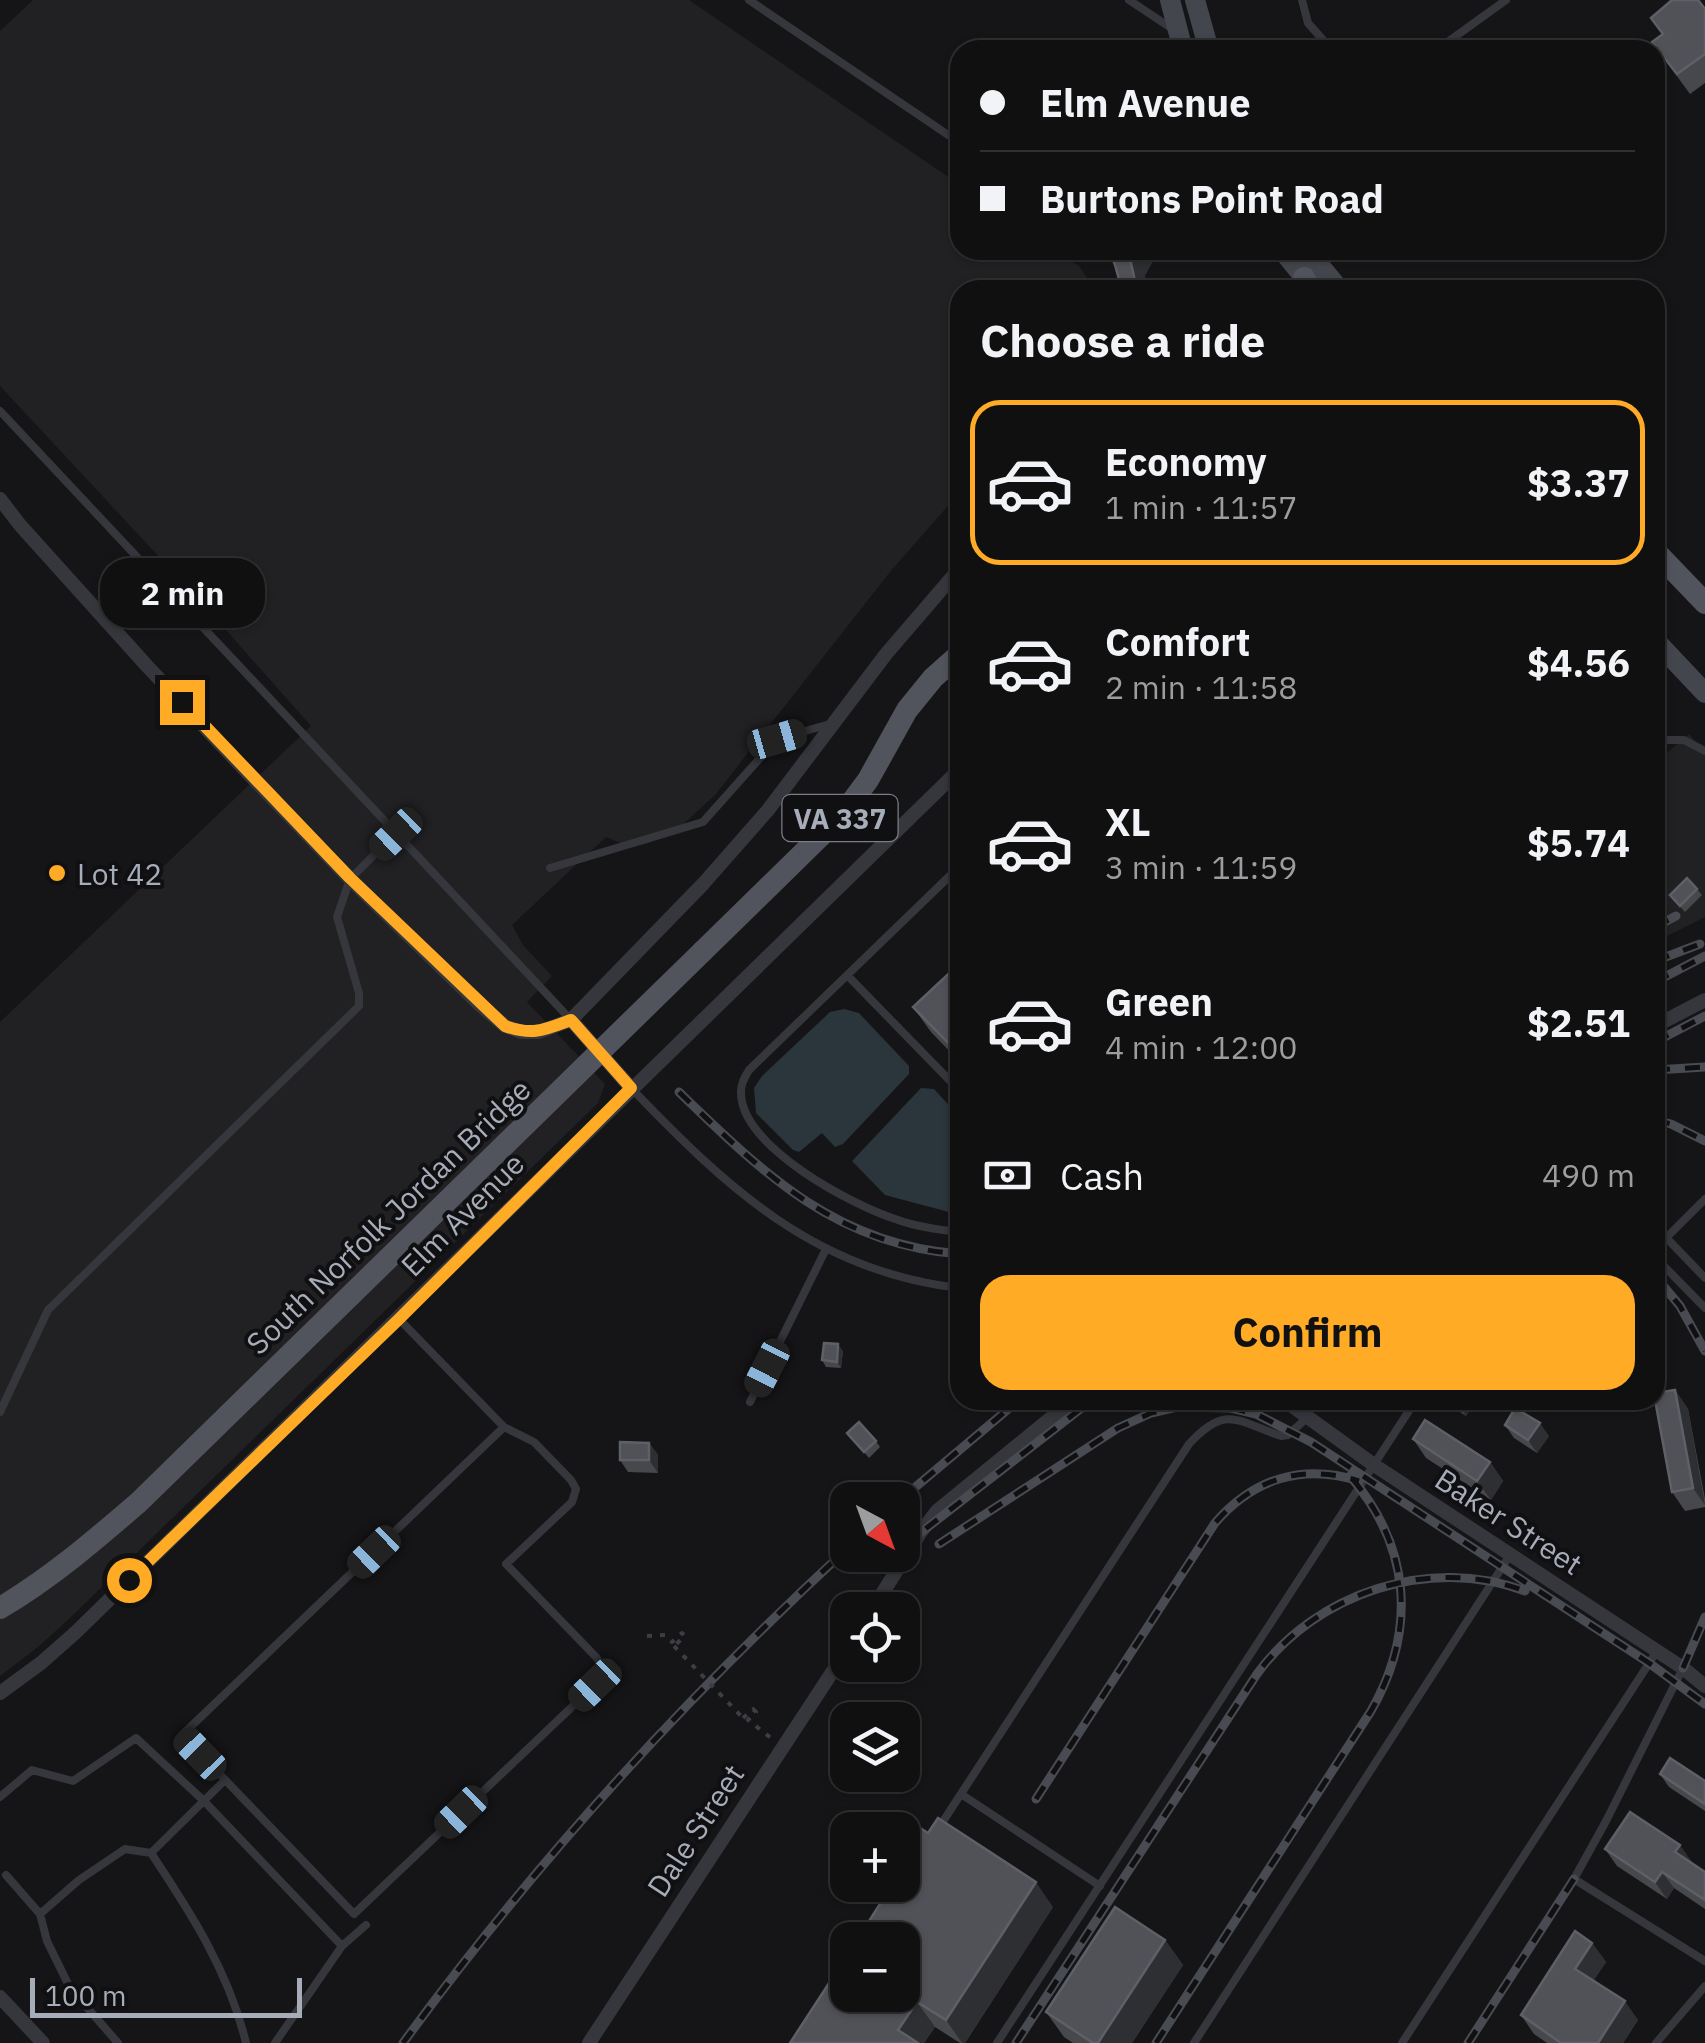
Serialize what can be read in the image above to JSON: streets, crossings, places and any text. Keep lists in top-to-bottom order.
{
  "streets": {
    "main road": ["VA 337", "South Norfolk Jordan Bridge"],
    "street": ["Elm Avenue", "Baker Street", "Dale Street"]
  },
  "places": ["Lot 42"],
  "scale_bar": "100 m",
  "north": "bottom right",
  "page": {
    "banner": ["Elm Avenue", "Burtons Point Road"],
    "heading": "Choose a ride",
    "list": [
      {
        "name": "Economy",
        "note": "1 min · 11:57",
        "value": "$3.37"
      },
      {
        "name": "Comfort",
        "note": "2 min · 11:58",
        "value": "$4.56"
      },
      {
        "name": "XL",
        "note": "3 min · 11:59",
        "value": "$5.74"
      },
      {
        "name": "Green",
        "note": "4 min · 12:00",
        "value": "$2.51"
      }
    ],
    "bubble": "2 min",
    "pay": ["Cash", "490 m"],
    "buttons": "Confirm",
    "map_buttons": ["+", "−"],
    "scale": "100 m"
  }
}
